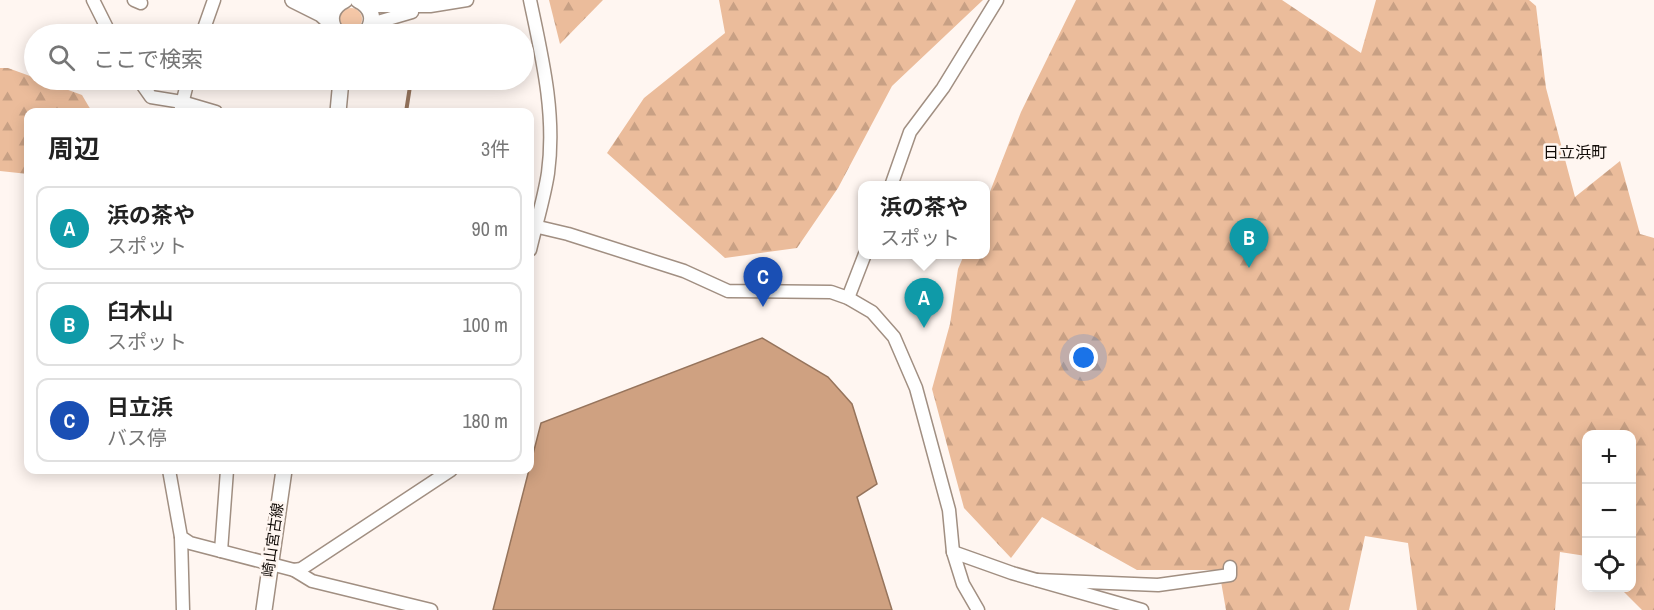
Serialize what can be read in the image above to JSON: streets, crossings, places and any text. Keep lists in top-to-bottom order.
{
  "streets": {
    "main road": ["崎山宮古線"]
  },
  "districts": ["日立浜町"],
  "page": {
    "search": "ここで検索",
    "heading": ["周辺", "3件"],
    "popup": ["浜の茶や", "スポット"],
    "list": [
      {
        "mark": "A",
        "name": "浜の茶や",
        "note": "スポット",
        "value": "90 m"
      },
      {
        "mark": "B",
        "name": "臼木山",
        "note": "スポット",
        "value": "100 m"
      },
      {
        "mark": "C",
        "name": "日立浜",
        "note": "バス停",
        "value": "180 m"
      }
    ],
    "pins": ["B", "C", "A"],
    "map_buttons": ["+", "−"]
  }
}
